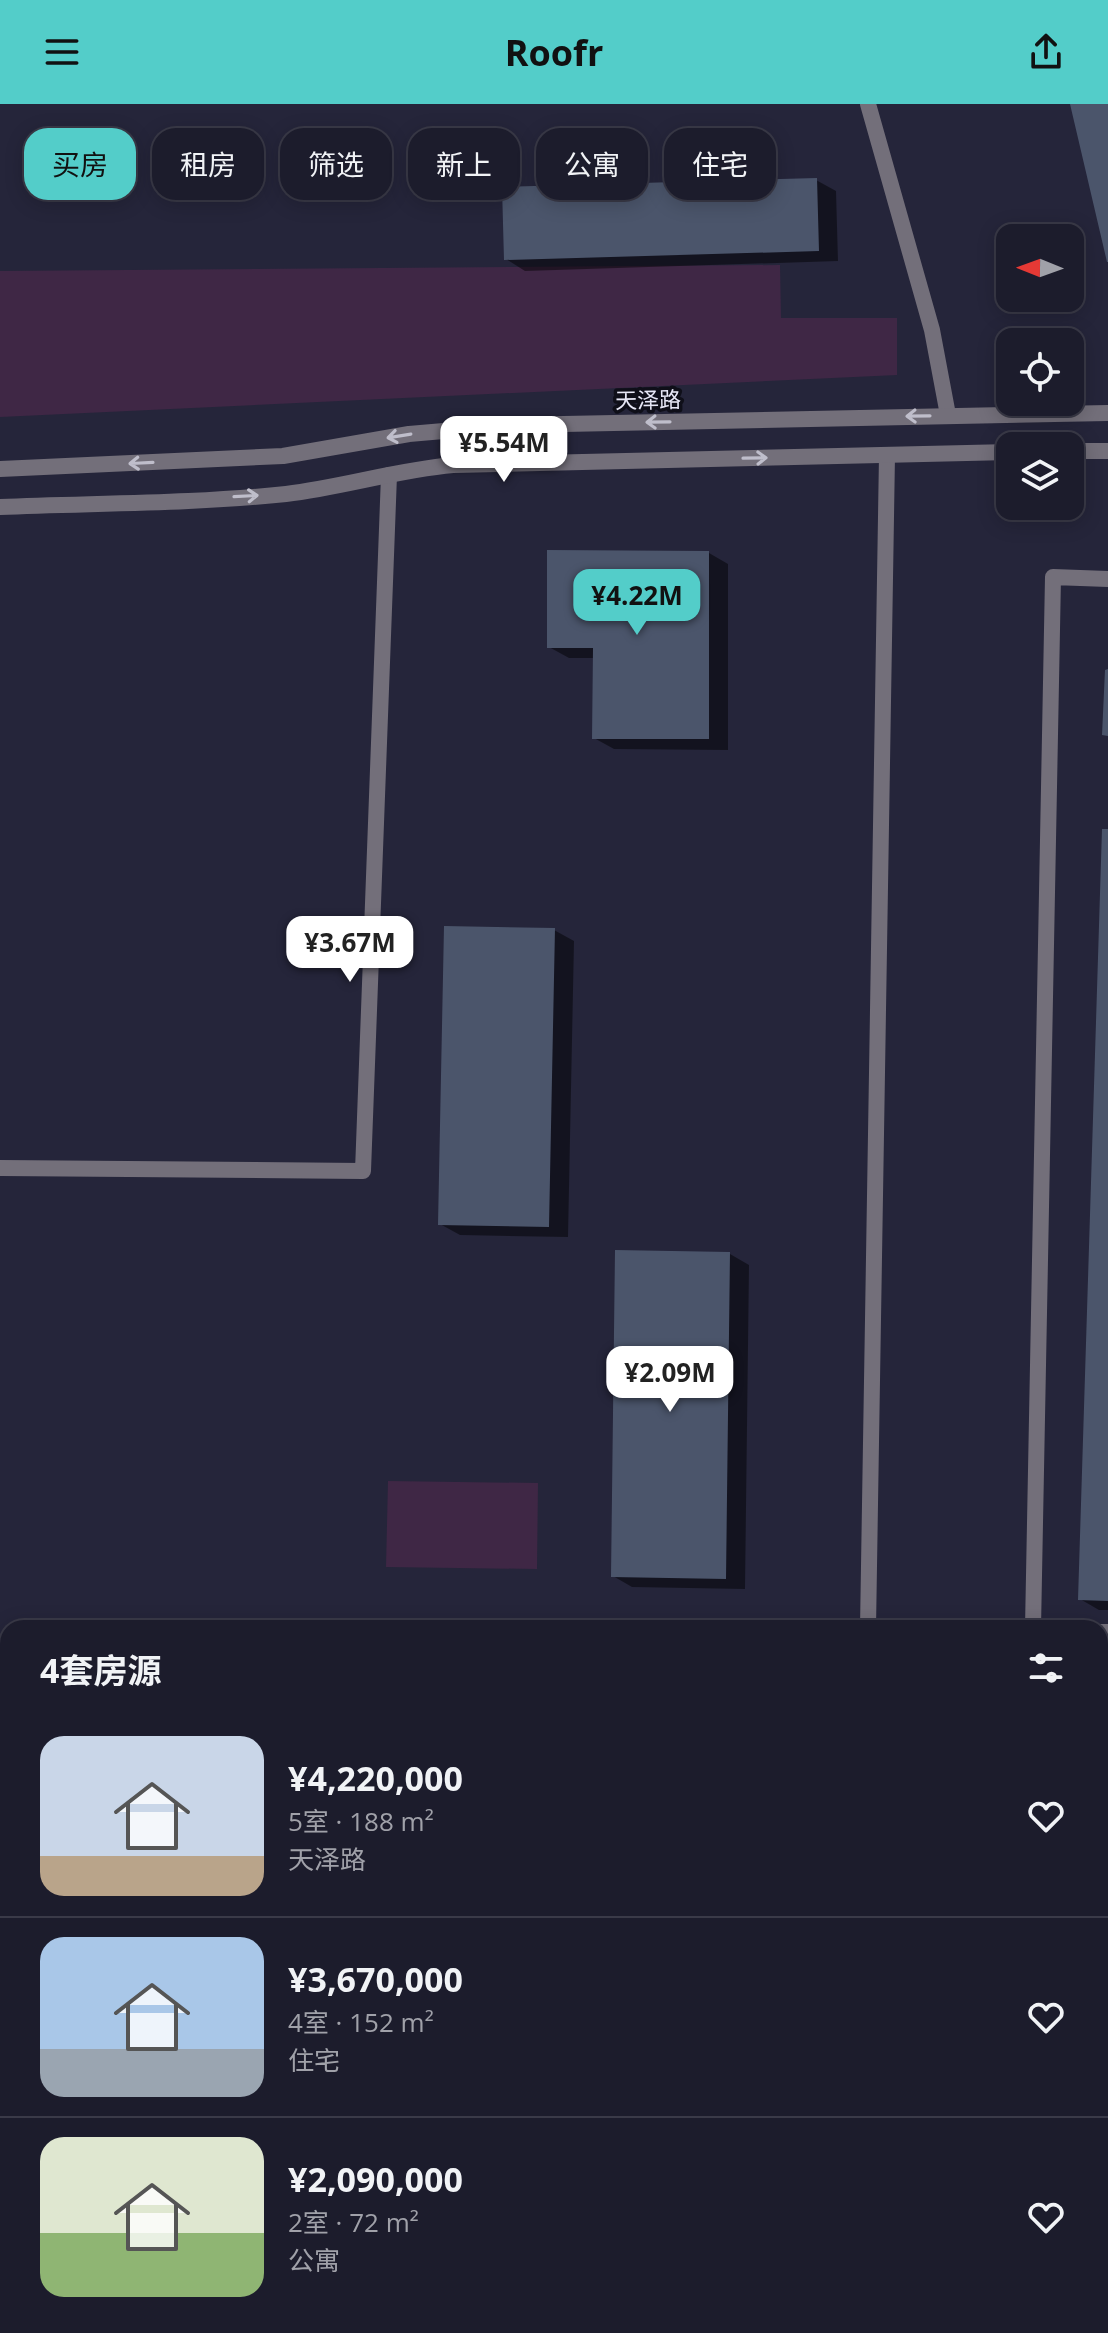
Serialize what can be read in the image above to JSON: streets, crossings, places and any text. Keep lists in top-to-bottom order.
{
  "streets": {
    "street": ["天泽路"]
  },
  "north": "left",
  "page": {
    "header": "Roofr",
    "chip": [
      "买房",
      "租房",
      "筛选",
      "新上",
      "公寓",
      "住宅"
    ],
    "price": [
      "¥5.54M",
      "¥4.22M",
      "¥3.67M",
      "¥2.09M"
    ],
    "heading": "4套房源",
    "list": [
      {
        "name": "¥4,220,000",
        "note": "5室 · 188 m² · 天泽路"
      },
      {
        "name": "¥3,670,000",
        "note": "4室 · 152 m² · 住宅"
      },
      {
        "name": "¥2,090,000",
        "note": "2室 · 72 m² · 公寓"
      }
    ]
  }
}
